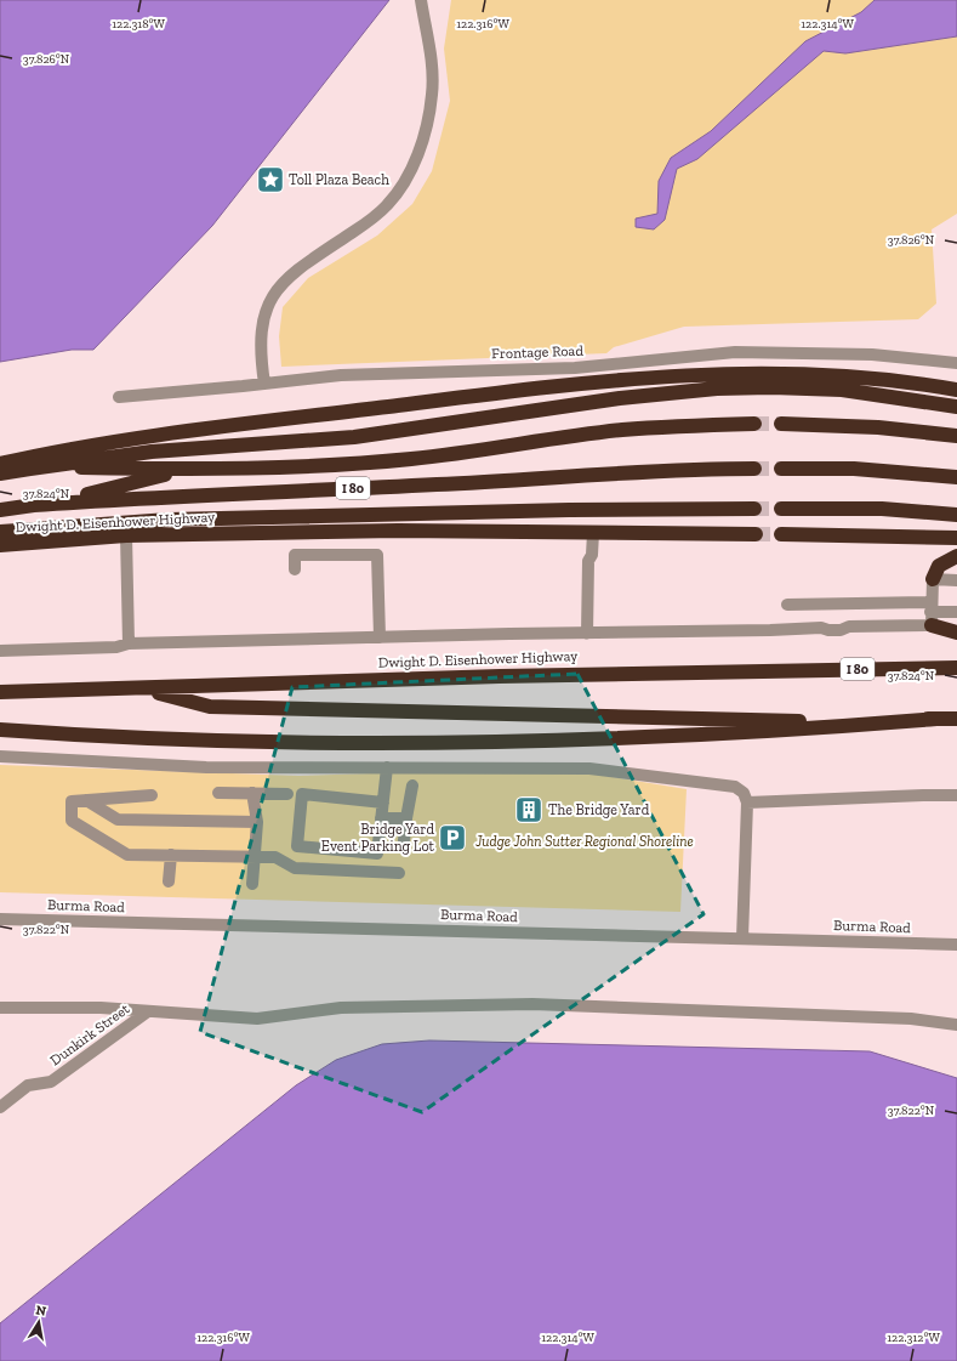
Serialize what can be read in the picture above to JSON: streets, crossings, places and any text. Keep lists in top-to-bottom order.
{
  "streets": {
    "highway": ["I 80", "Dwight D. Eisenhower Highway"],
    "street": ["Frontage Road", "Burma Road", "Dunkirk Street"]
  },
  "parks": ["Judge John Sutter Regional Shoreline"],
  "places": {
    "place": ["Toll Plaza Beach"],
    "building": ["The Bridge Yard"],
    "parking": ["Bridge Yard Event Parking Lot"]
  },
  "north": "top",
  "coordinates": [
    "122.318°W",
    "122.316°W",
    "122.314°W",
    "37.826°N",
    "37.824°N",
    "37.822°N",
    "122.312°W"
  ]
}
